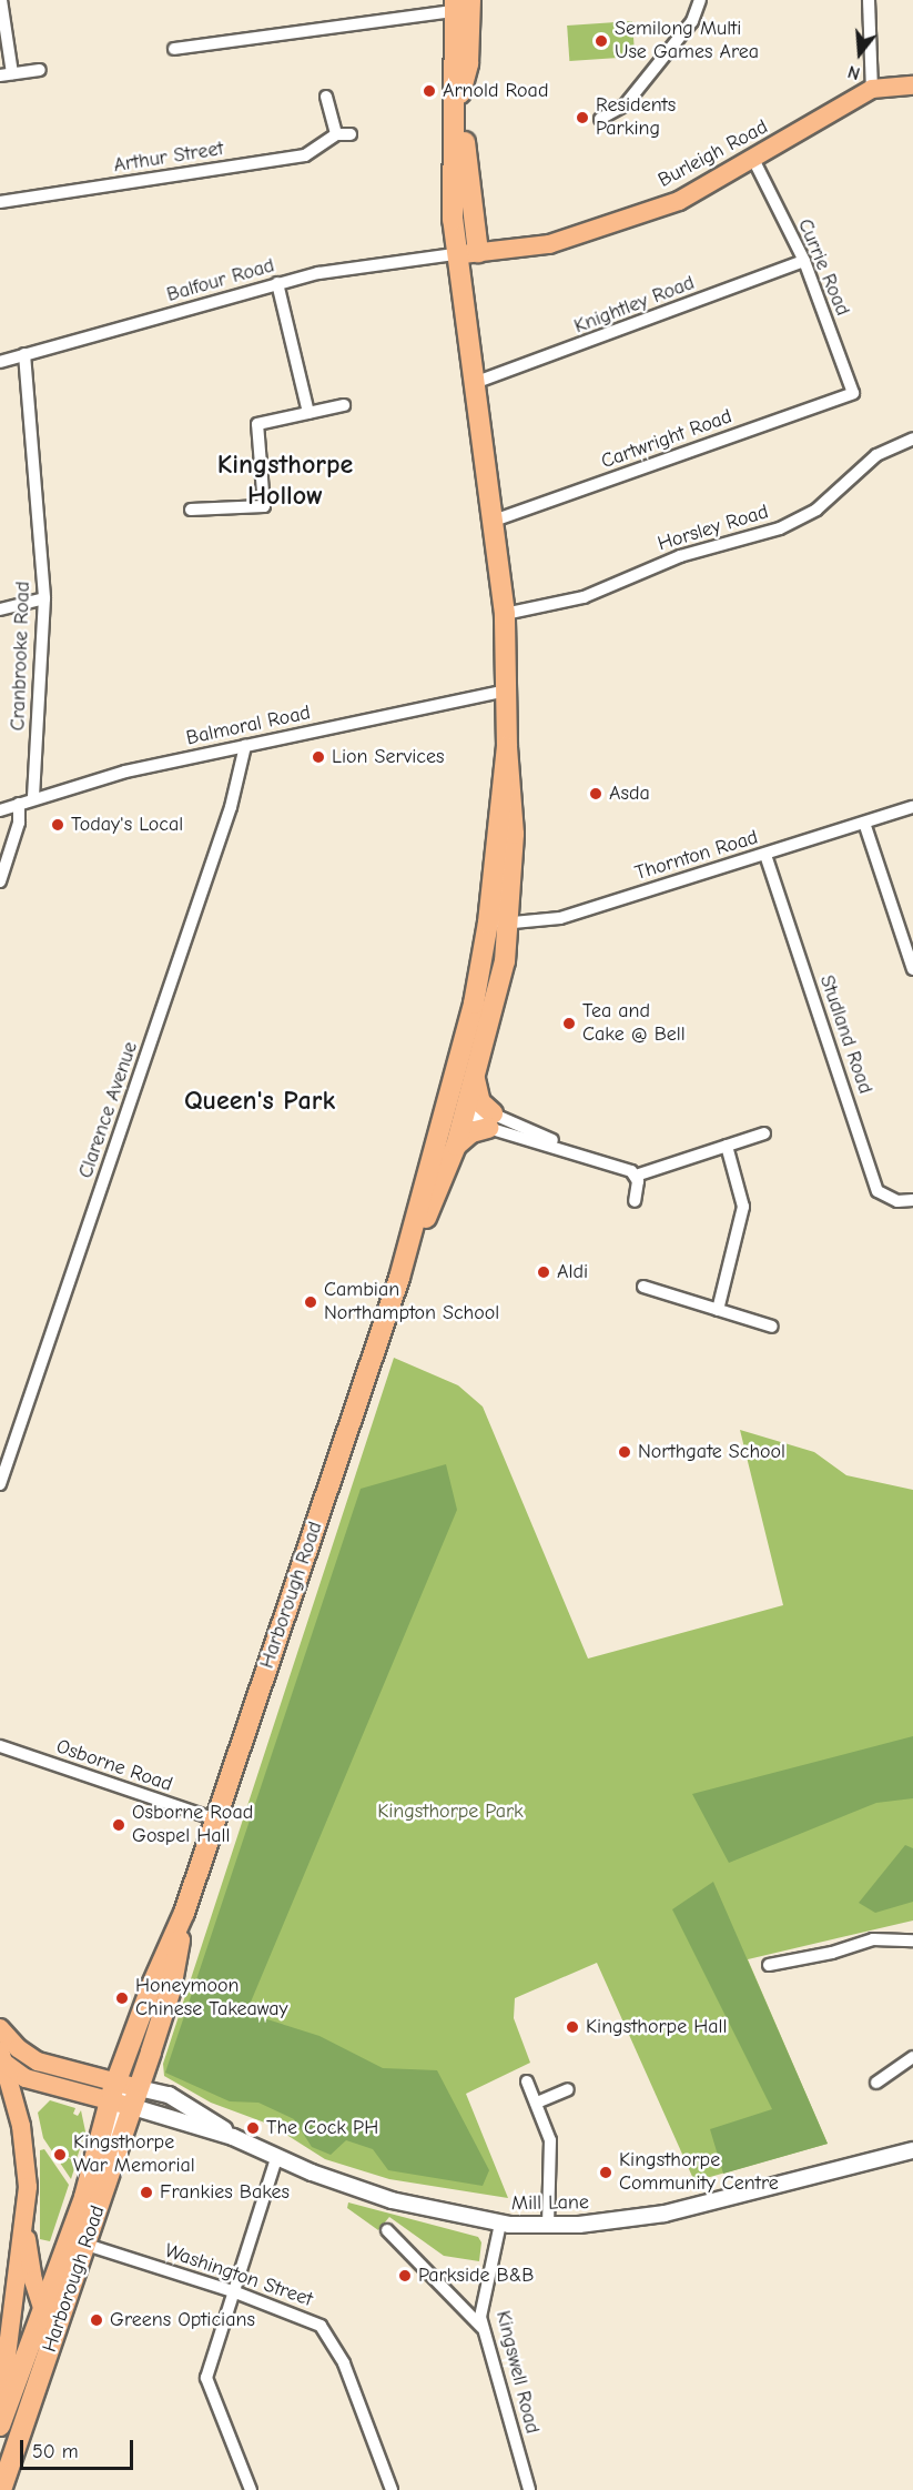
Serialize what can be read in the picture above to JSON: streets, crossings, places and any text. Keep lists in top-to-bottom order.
{
  "streets": {
    "highway": ["Harborough Road"],
    "main road": ["Burleigh Road"],
    "street": [
      "Arthur Street",
      "Currie Road",
      "Balfour Road",
      "Knightley Road",
      "Cartwright Road",
      "Horsley Road",
      "Cranbrooke Road",
      "Balmoral Road",
      "Thornton Road",
      "Studland Road",
      "Clarence Avenue",
      "Osborne Road",
      "Mill Lane",
      "Washington Street",
      "Kingswell Road"
    ]
  },
  "crossings": [
    ["Burleigh Road", "Currie Road"],
    ["Burleigh Road", "Balfour Road"],
    ["Currie Road", "Knightley Road"],
    ["Currie Road", "Cartwright Road"],
    ["Balfour Road", "Cranbrooke Road"],
    ["Cranbrooke Road", "Balmoral Road"],
    ["Balmoral Road", "Clarence Avenue"],
    ["Thornton Road", "Studland Road"],
    ["Harborough Road", "Osborne Road"],
    ["Harborough Road", "Mill Lane"],
    ["Harborough Road", "Washington Street"],
    ["Mill Lane", "Kingswell Road"]
  ],
  "districts": ["Kingsthorpe Hollow", "Queen's Park"],
  "parks": ["Kingsthorpe Park"],
  "places": [
    "Semilong Multi Use Games Area",
    "Arnold Road",
    "Residents Parking",
    "Lion Services",
    "Asda",
    "Today's Local",
    "Tea and Cake @ Bell",
    "Aldi",
    "Cambian Northampton School",
    "Northgate School",
    "Osborne Road Gospel Hall",
    "Honeymoon Chinese Takeaway",
    "Kingsthorpe Hall",
    "The Cock PH",
    "Kingsthorpe War Memorial",
    "Kingsthorpe Community Centre",
    "Frankies Bakes",
    "Parkside B&B",
    "Greens Opticians"
  ],
  "scale_bar": "50 m",
  "north": "bottom"
}
